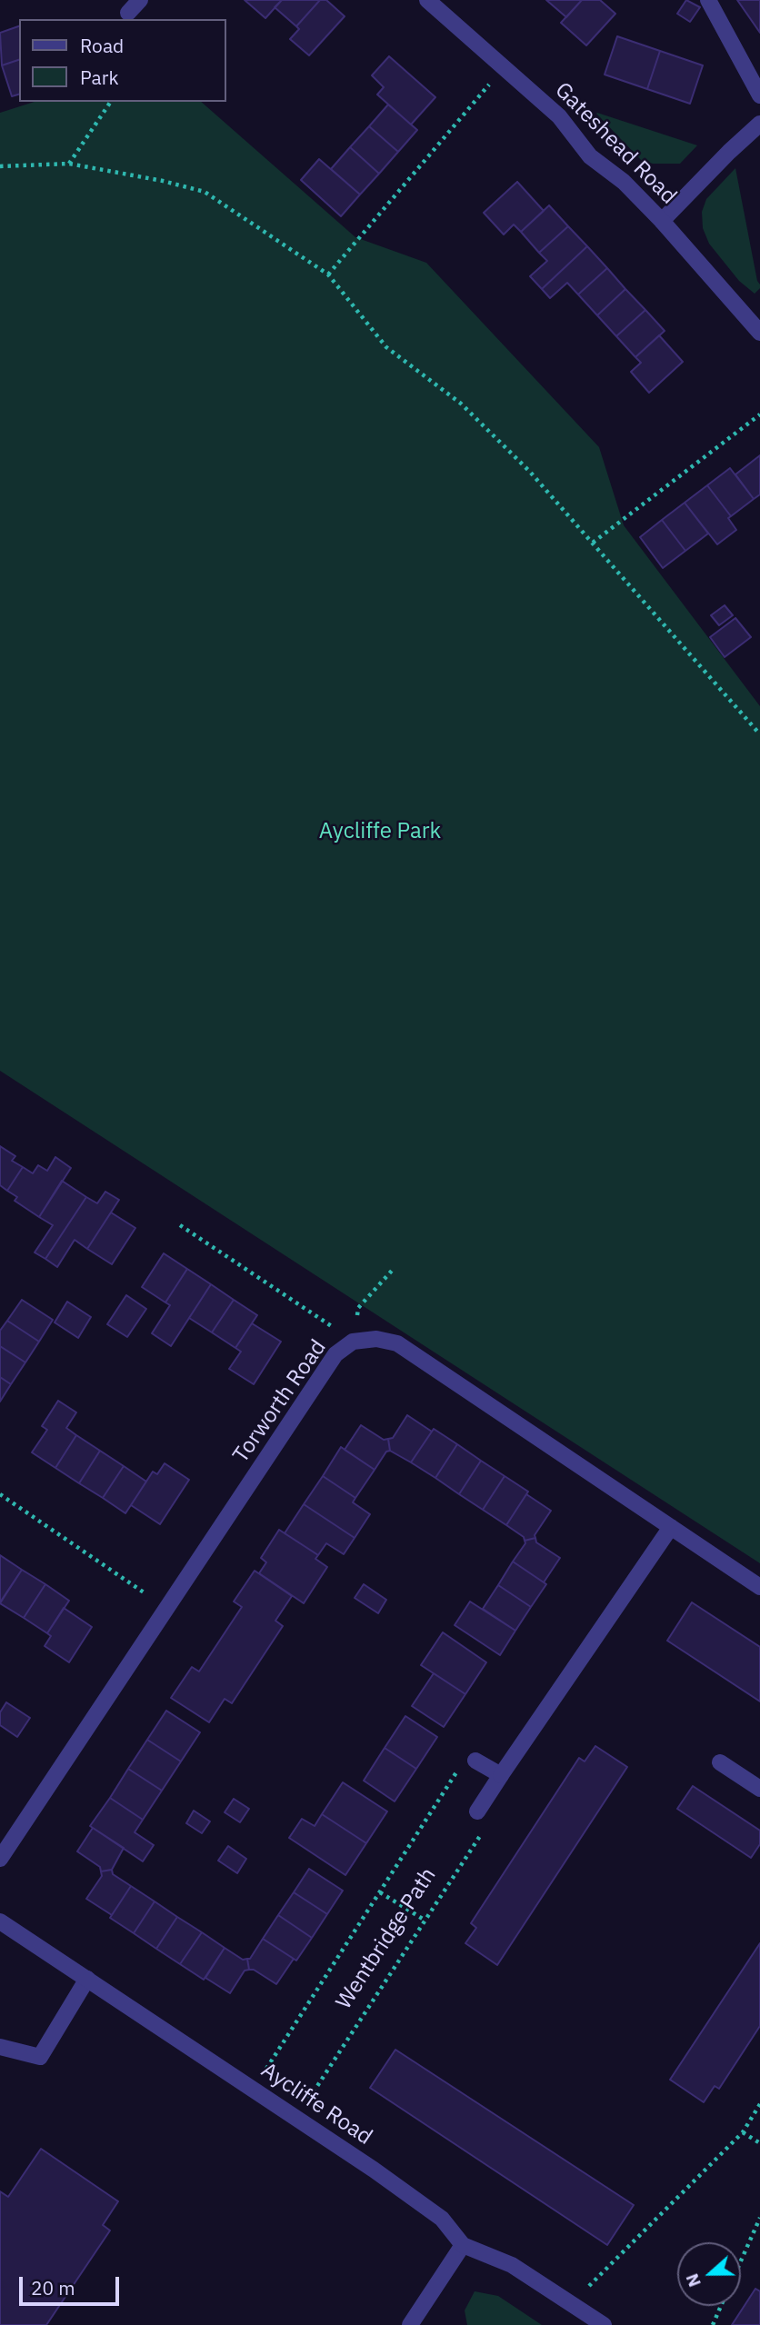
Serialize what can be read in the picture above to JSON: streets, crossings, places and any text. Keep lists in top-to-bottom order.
{
  "streets": {
    "street": ["Gateshead Road", "Torworth Road", "Aycliffe Road"],
    "path": ["Wentbridge Path"]
  },
  "crossings": [
    ["Wentbridge Path", "Aycliffe Road"]
  ],
  "parks": ["Aycliffe Park"],
  "legend": ["Road", "Park"],
  "scale_bar": "20 m",
  "north": "left"
}
